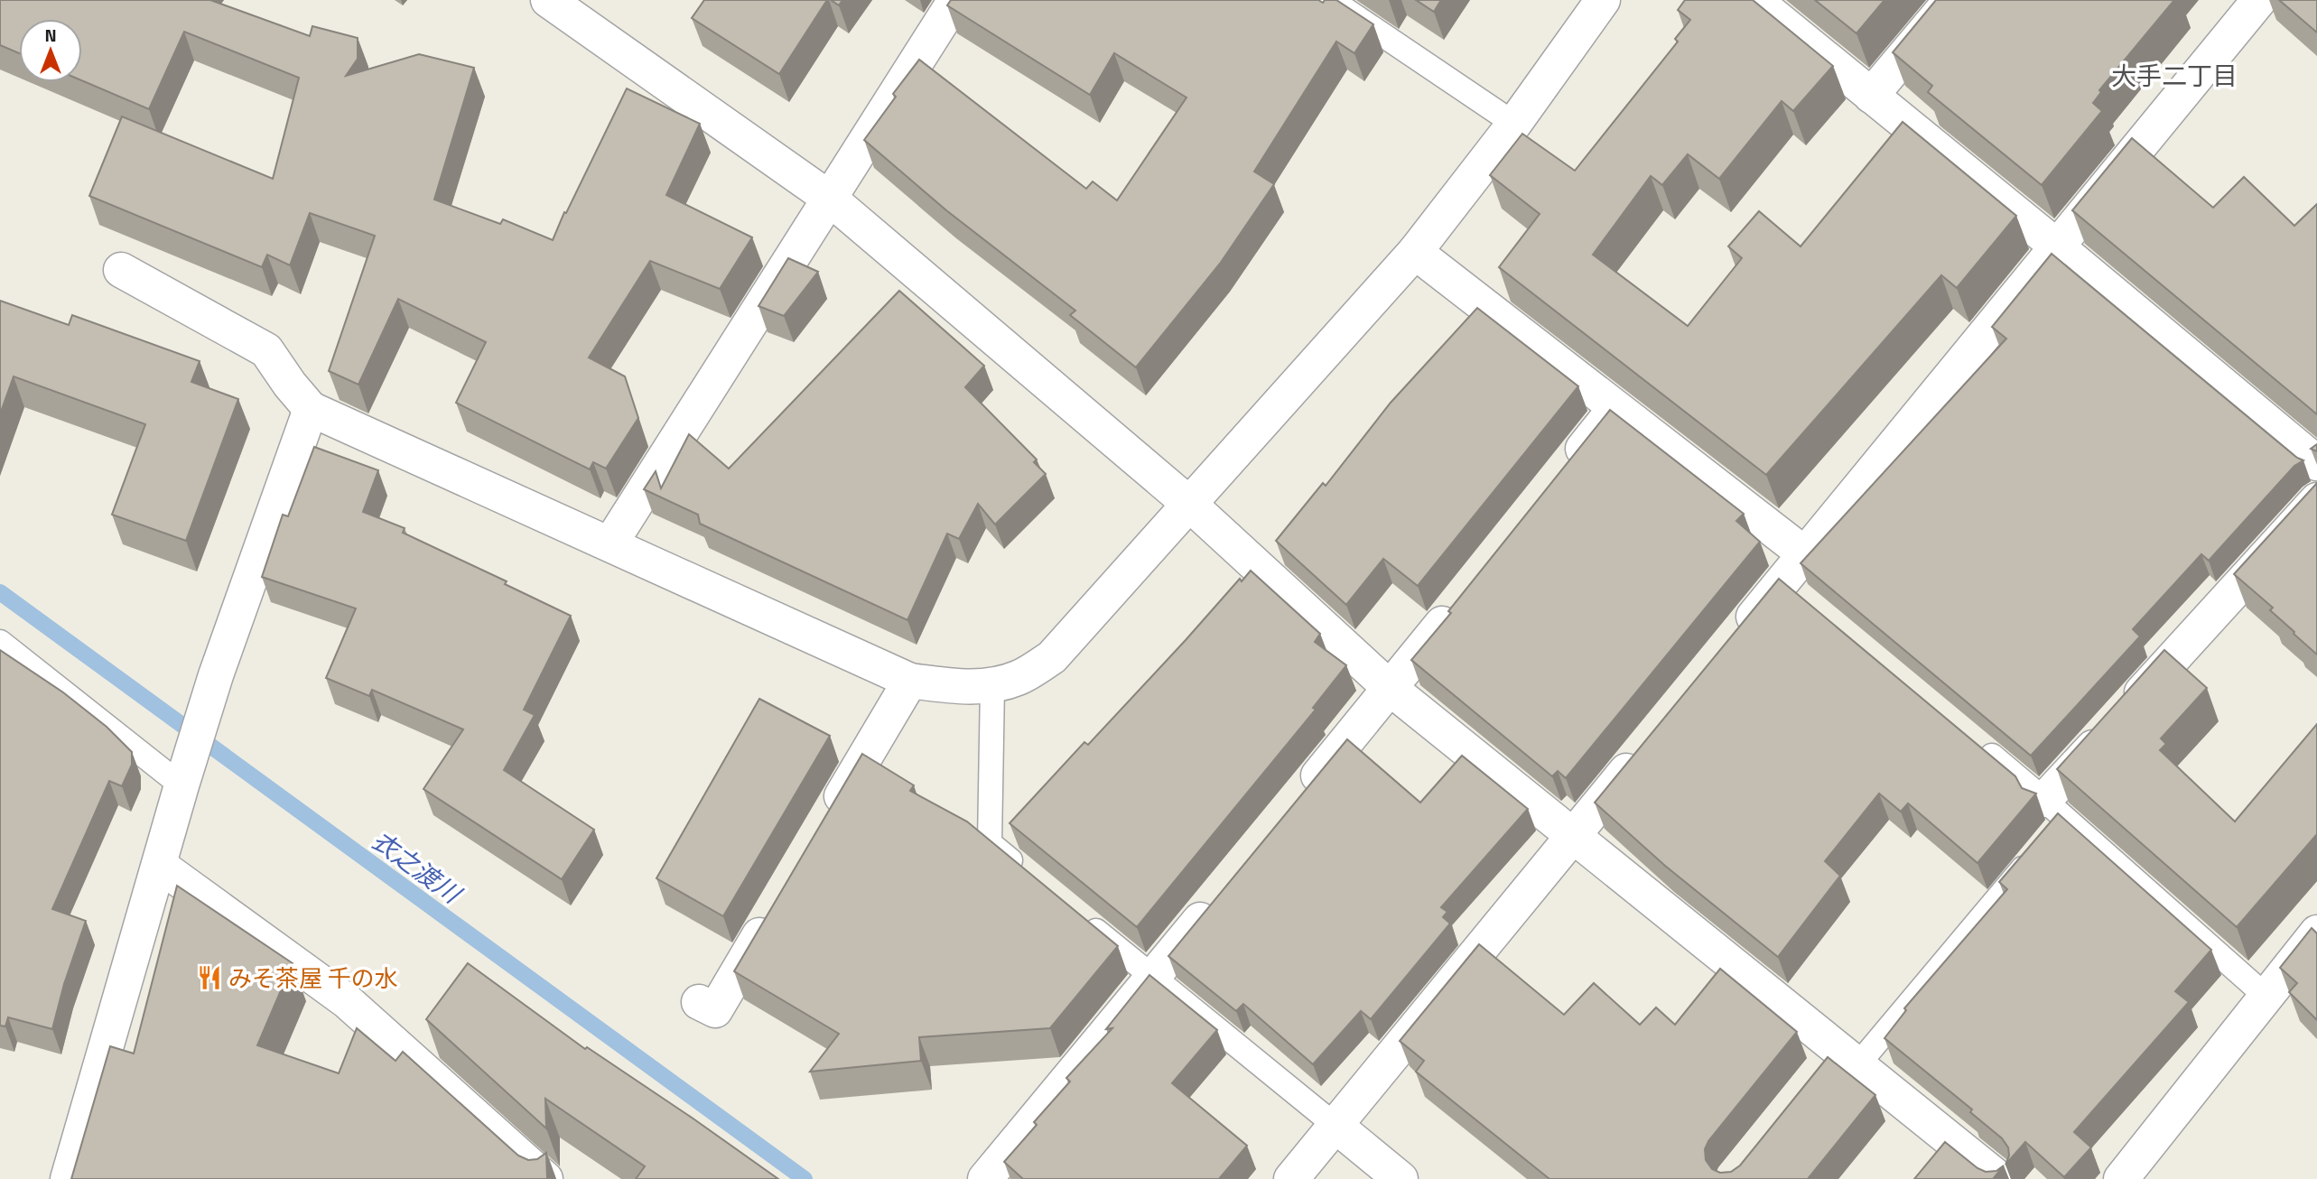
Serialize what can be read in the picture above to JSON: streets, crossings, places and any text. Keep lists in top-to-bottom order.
{
  "districts": ["大手二丁目"],
  "water": ["衣之渡川"],
  "places": {
    "restaurant": ["みそ茶屋 千の水"]
  },
  "north": "top"
}
